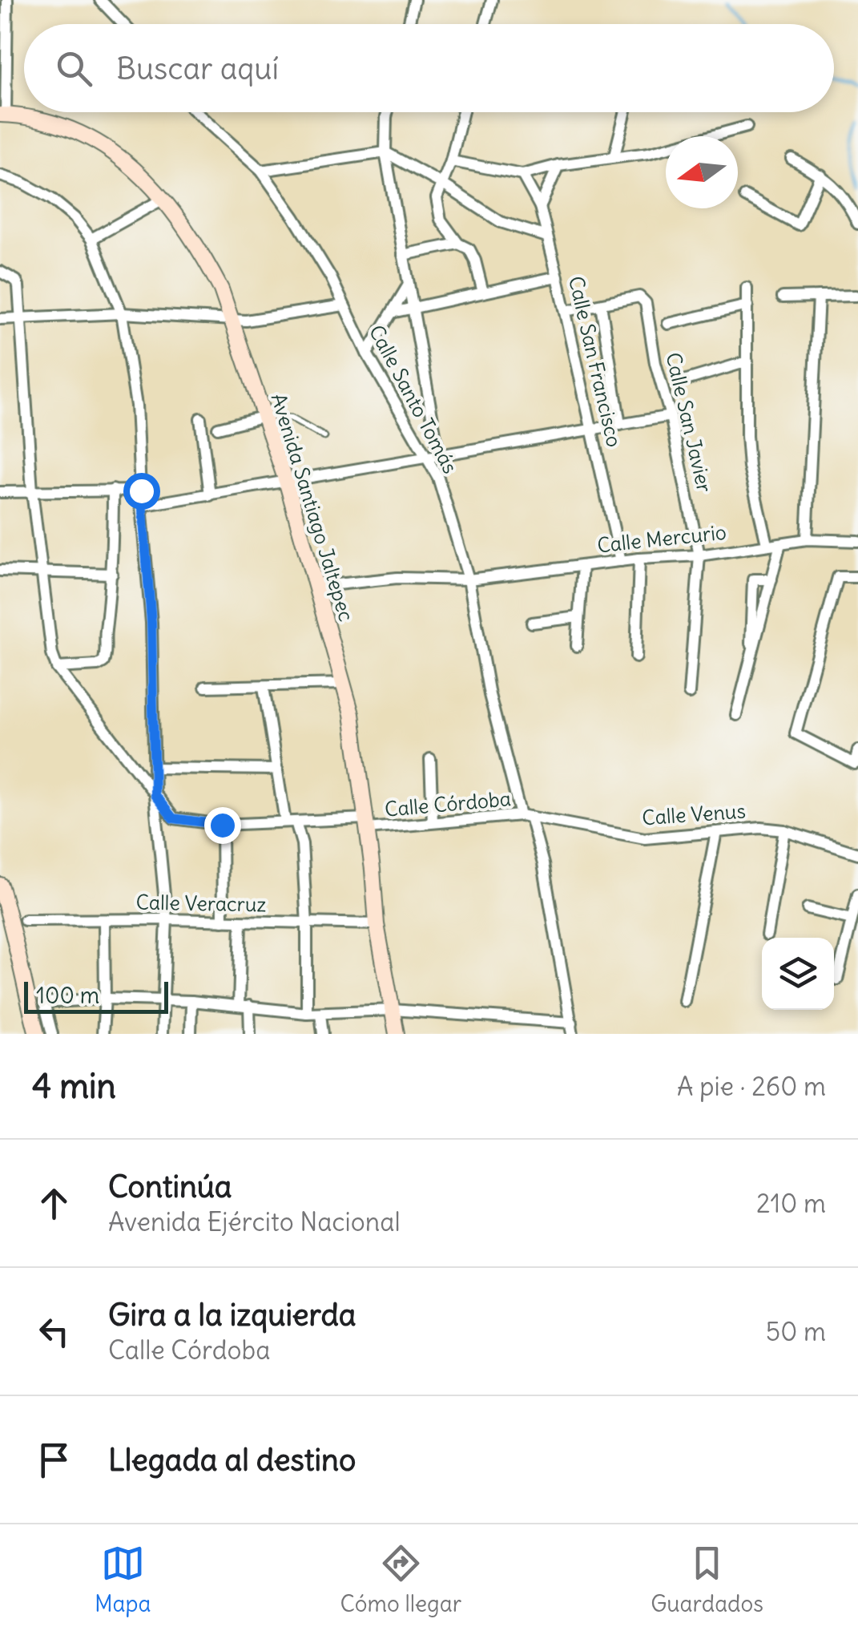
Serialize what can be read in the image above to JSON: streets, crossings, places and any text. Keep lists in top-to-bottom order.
{
  "streets": {
    "street": [
      "Calle San Francisco",
      "Calle Santo Tomás",
      "Calle San Javier",
      "Avenida Santiago Jaltepec",
      "Calle Mercurio",
      "Calle Córdoba",
      "Calle Venus",
      "Calle Veracruz"
    ]
  },
  "crossings": [
    ["Calle San Francisco", "Calle Mercurio"],
    ["Calle Santo Tomás", "Calle Mercurio"],
    ["Calle Santo Tomás", "Calle Córdoba"],
    ["Calle Santo Tomás", "Calle Venus"],
    ["Calle San Javier", "Calle Mercurio"],
    ["Avenida Santiago Jaltepec", "Calle Mercurio"],
    ["Avenida Santiago Jaltepec", "Calle Córdoba"],
    ["Avenida Santiago Jaltepec", "Calle Veracruz"],
    ["Calle Córdoba", "Calle Venus"]
  ],
  "scale_bar": "100 m",
  "north": "left",
  "page": {
    "search": "Buscar aquí",
    "scale": "100 m",
    "heading": ["4 min", "A pie · 260 m"],
    "list": [
      ["Continúa", "Avenida Ejército Nacional", "210 m"],
      ["Gira a la izquierda", "Calle Córdoba", "50 m"],
      "Llegada al destino"
    ],
    "nav": ["Mapa", "Cómo llegar", "Guardados"]
  }
}
